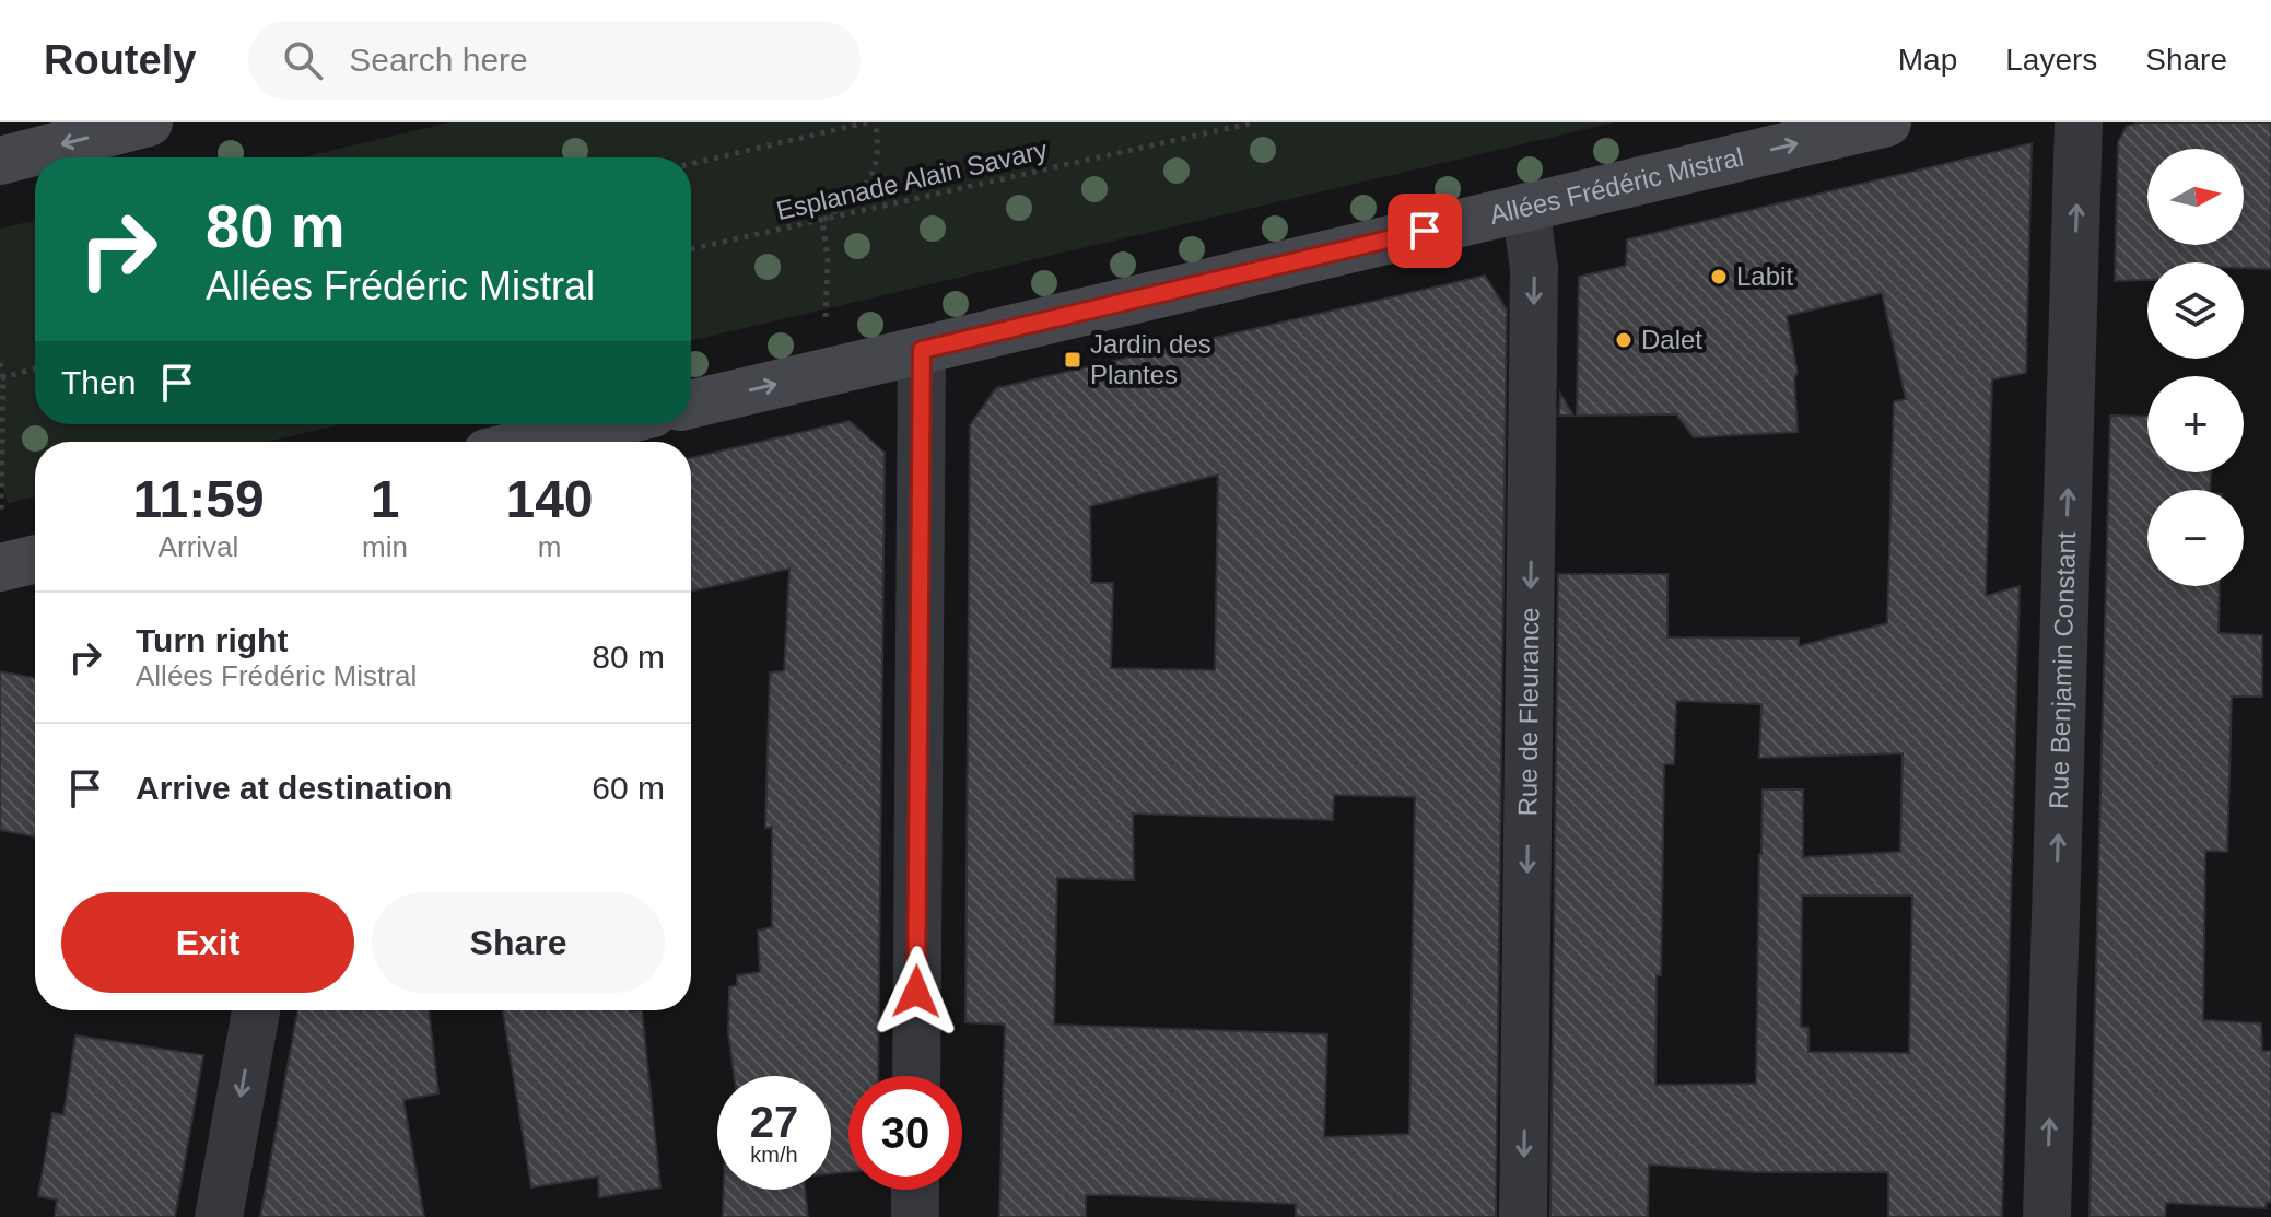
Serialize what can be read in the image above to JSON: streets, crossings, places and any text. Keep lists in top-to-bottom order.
{
  "streets": {
    "main road": ["Allées Frédéric Mistral"],
    "street": ["Rue Benjamin Constant", "Rue de Fleurance"],
    "path": ["Esplanade Alain Savary"]
  },
  "crossings": [
    ["Allées Frédéric Mistral", "Rue de Fleurance"]
  ],
  "one_way": ["Allées Frédéric Mistral", "Rue Benjamin Constant", "Rue de Fleurance"],
  "places": {
    "other": ["Labit", "Dalet"],
    "transit": ["Jardin des Plantes"]
  },
  "north": "right",
  "page": {
    "header": "Routely",
    "search": "Search here",
    "nav": ["Map", "Layers", "Share"],
    "map_buttons": ["+", "−"],
    "turn": ["80 m", "Allées Frédéric Mistral"],
    "then": "Then",
    "eta": [
      "11:59",
      "Arrival",
      "1",
      "min",
      "140",
      "m"
    ],
    "list": [
      {
        "name": "Turn right",
        "note": "Allées Frédéric Mistral",
        "value": "80 m"
      },
      {
        "name": "Arrive at destination",
        "value": "60 m"
      }
    ],
    "buttons": ["Exit", "Share"],
    "speed": "27 km/h",
    "limit": "30"
  }
}
